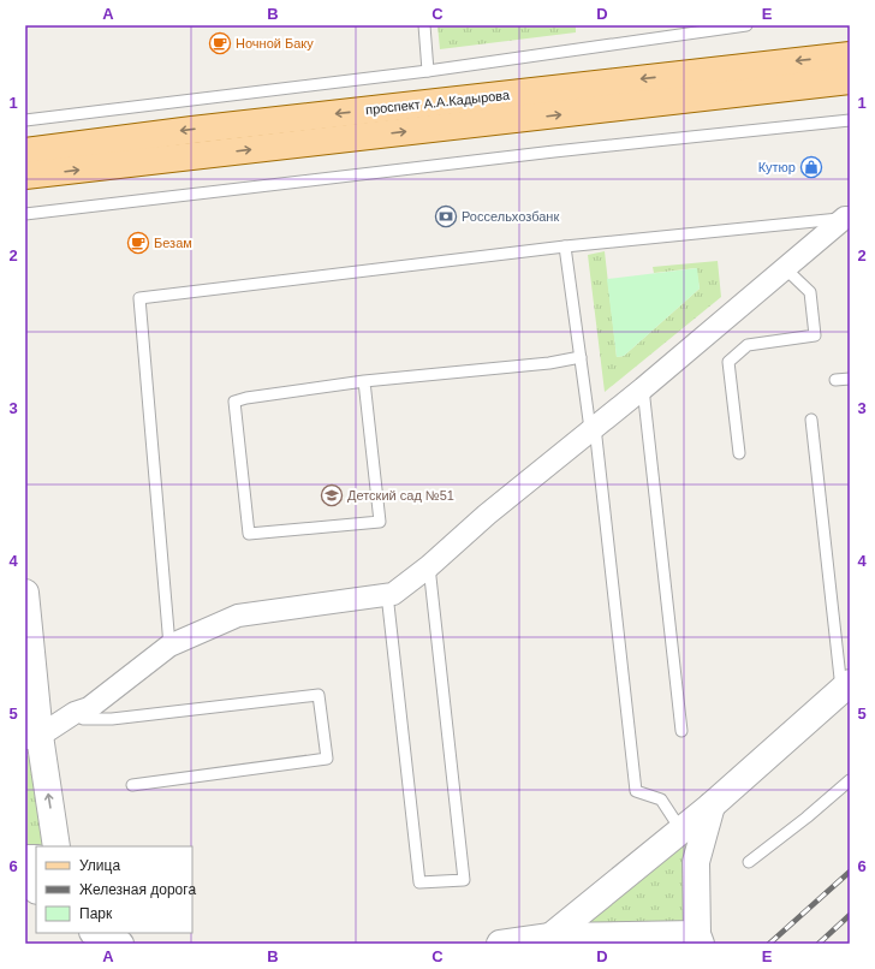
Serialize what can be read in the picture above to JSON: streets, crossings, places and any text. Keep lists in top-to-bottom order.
{
  "streets": {
    "main road": ["проспект А.А.Кадырова"]
  },
  "places": {
    "cafe": ["Ночной Баку", "Безам"],
    "shop": ["Кутюр"],
    "bank": ["Россельхозбанк"],
    "school or university": ["Детский сад №51"]
  },
  "legend": ["Улица", "Железная дорога", "Парк"],
  "grid": {
    "columns": [
      "A",
      "B",
      "C",
      "D",
      "E"
    ],
    "rows": [
      "1",
      "2",
      "3",
      "4",
      "5",
      "6"
    ]
  }
}
